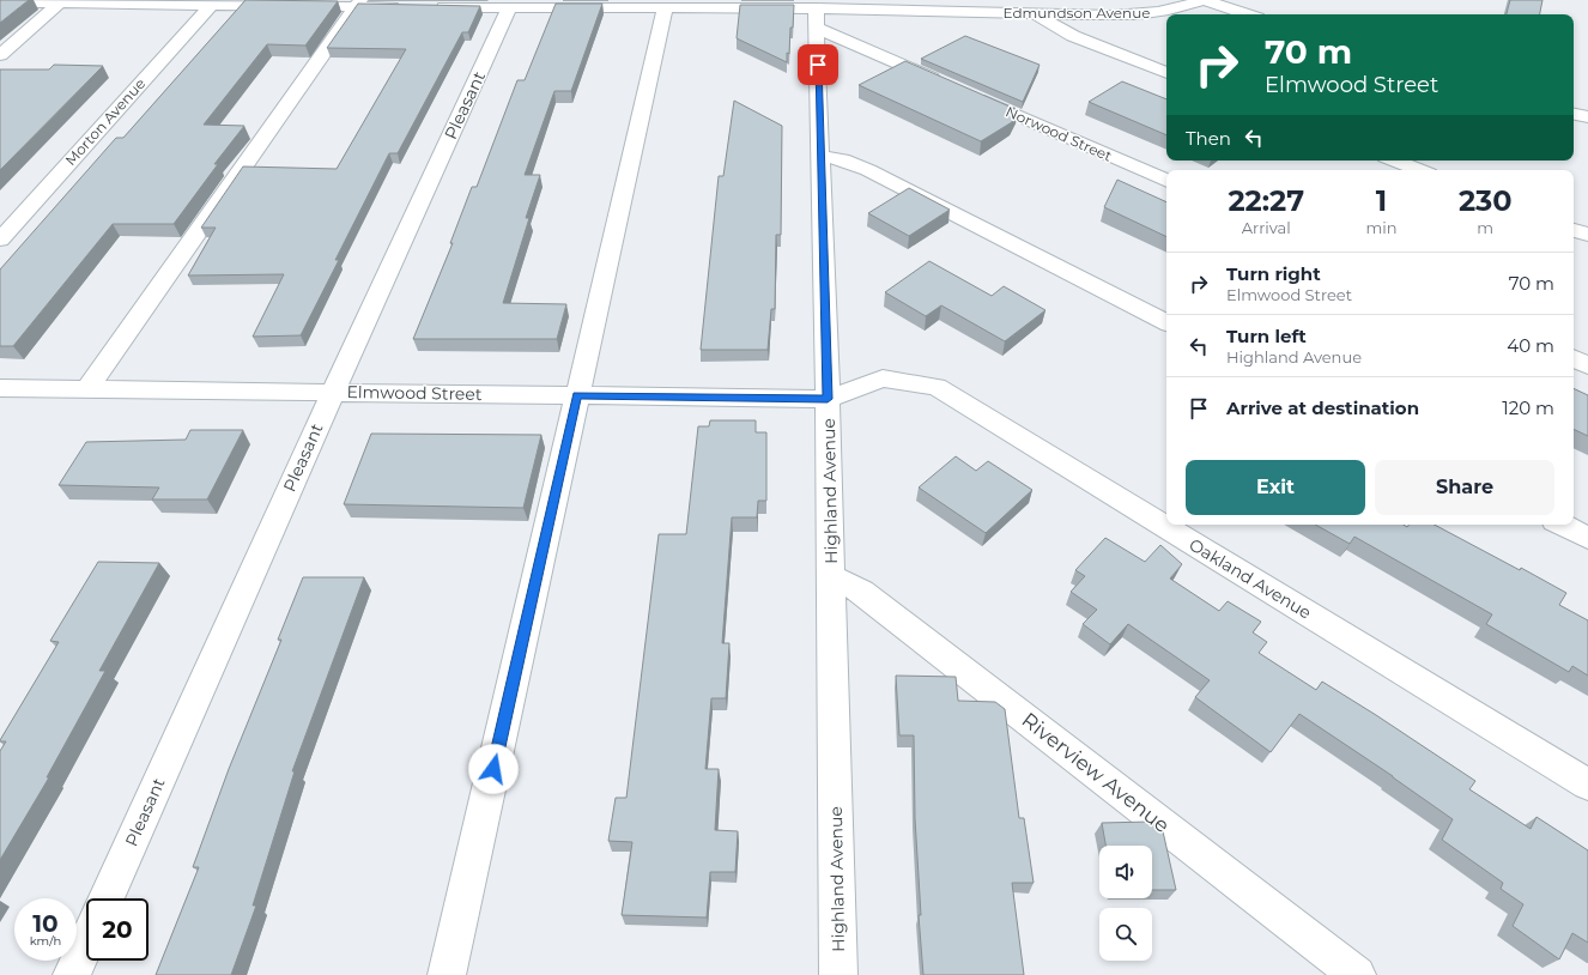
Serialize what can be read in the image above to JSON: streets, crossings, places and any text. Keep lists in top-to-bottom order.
{
  "streets": {
    "street": [
      "Edmundson Avenue",
      "Pleasant",
      "Morton Avenue",
      "Norwood Street",
      "Elmwood Street",
      "Highland Avenue",
      "Oakland Avenue",
      "Riverview Avenue"
    ]
  },
  "crossings": [
    ["Edmundson Avenue", "Pleasant"],
    ["Edmundson Avenue", "Highland Avenue"],
    ["Pleasant", "Elmwood Street"],
    ["Elmwood Street", "Highland Avenue"],
    ["Elmwood Street", "Oakland Avenue"],
    ["Highland Avenue", "Oakland Avenue"],
    ["Highland Avenue", "Riverview Avenue"]
  ],
  "page": {
    "turn": ["70 m", "Elmwood Street"],
    "then": "Then",
    "eta": [
      "22:27",
      "Arrival",
      "1",
      "min",
      "230",
      "m"
    ],
    "list": [
      {
        "name": "Turn right",
        "note": "Elmwood Street",
        "value": "70 m"
      },
      {
        "name": "Turn left",
        "note": "Highland Avenue",
        "value": "40 m"
      },
      {
        "name": "Arrive at destination",
        "value": "120 m"
      }
    ],
    "buttons": ["Exit", "Share"],
    "speed": "10 km/h",
    "limit": "20"
  }
}
